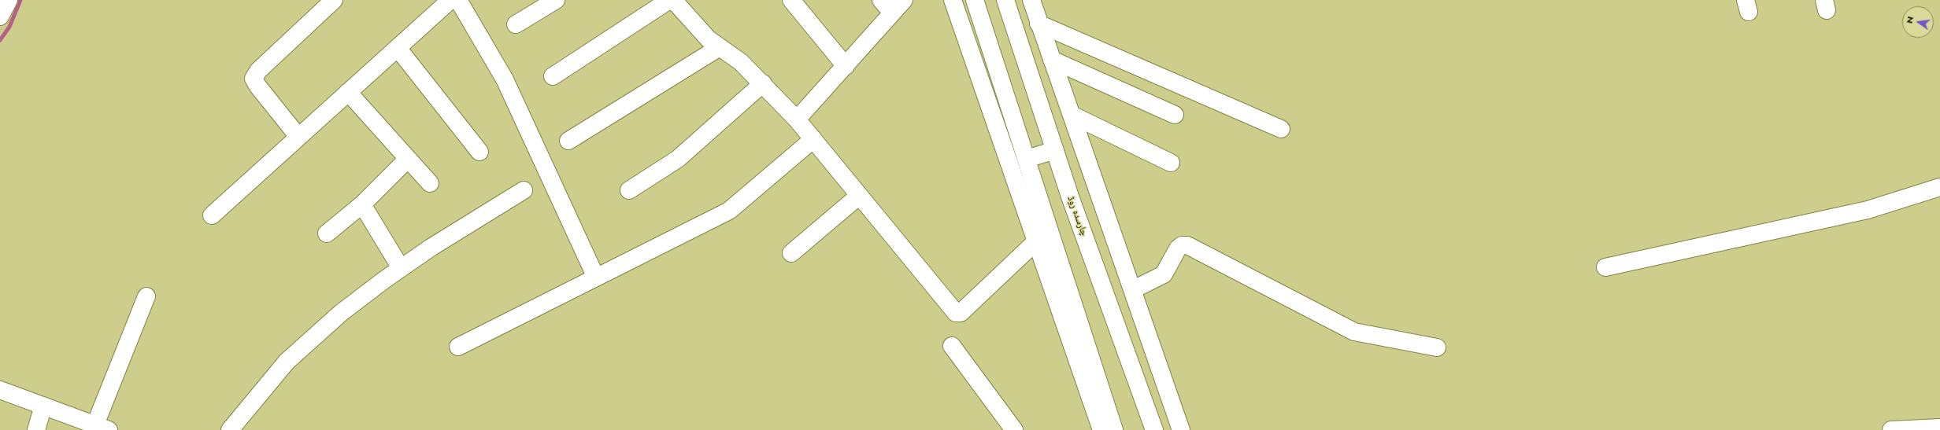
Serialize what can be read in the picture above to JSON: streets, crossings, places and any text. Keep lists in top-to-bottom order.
{
  "streets": {
    "main road": ["چارسدہ روڈ"]
  },
  "north": "left"
}
